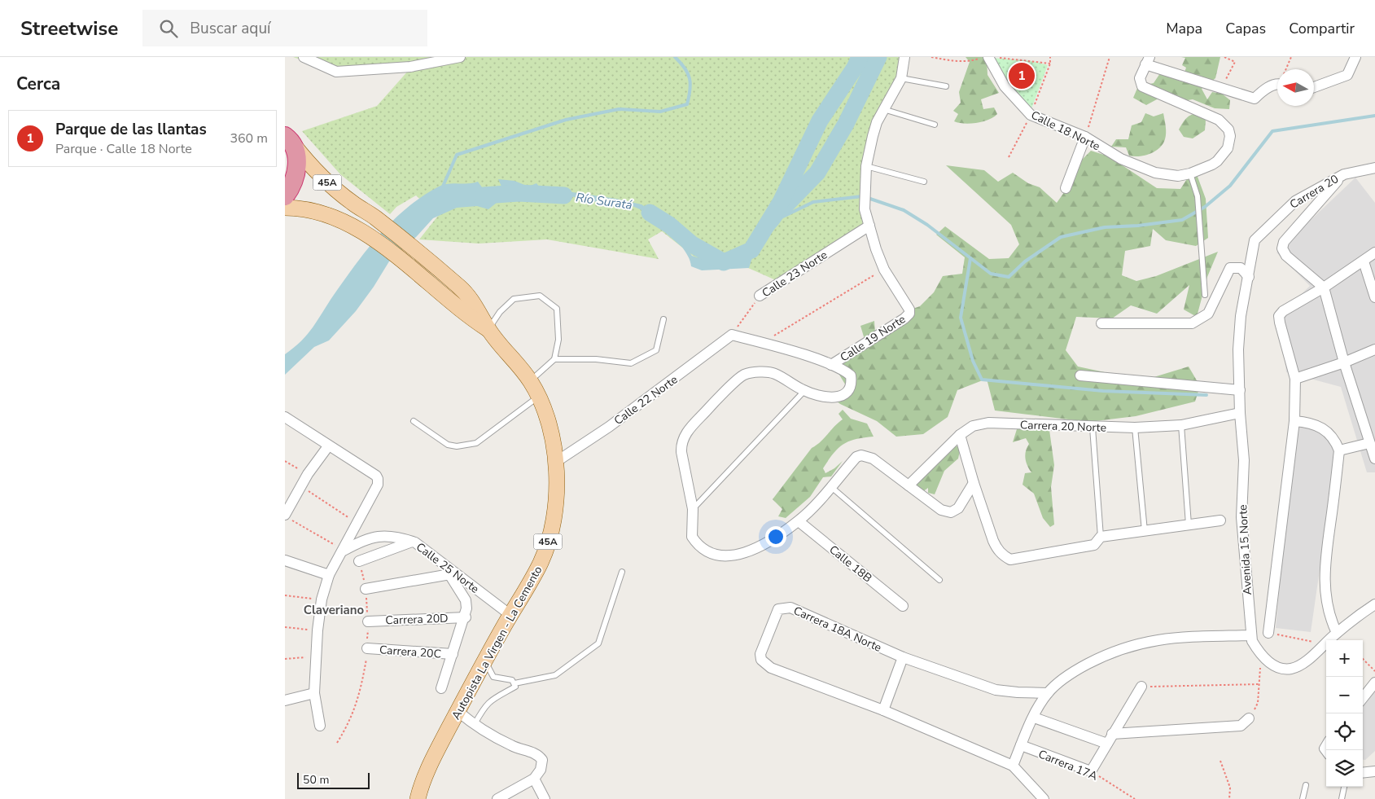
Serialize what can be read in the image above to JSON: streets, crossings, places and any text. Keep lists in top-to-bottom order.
{
  "streets": {
    "highway": ["45A"],
    "main road": ["Autopista La Virgen - La Cemento"],
    "street": [
      "Calle 18 Norte",
      "Carrera 20",
      "Calle 23 Norte",
      "Calle 19 Norte",
      "Calle 22 Norte",
      "Carrera 20 Norte",
      "Avenida 15 Norte",
      "Calle 18B",
      "Calle 25 Norte",
      "Carrera 20D",
      "Carrera 18A Norte",
      "Carrera 20C",
      "Carrera 17A"
    ]
  },
  "crossings": [
    ["45A", "Autopista La Virgen - La Cemento"],
    ["Carrera 20", "Avenida 15 Norte"],
    ["Calle 23 Norte", "Calle 19 Norte"],
    ["Calle 23 Norte", "Calle 22 Norte"],
    ["Calle 22 Norte", "Autopista La Virgen - La Cemento"],
    ["Carrera 20 Norte", "Avenida 15 Norte"],
    ["Calle 25 Norte", "Autopista La Virgen - La Cemento"]
  ],
  "districts": ["Claveriano"],
  "water": ["Río Suratá"],
  "scale_bar": "50 m",
  "north": "left",
  "page": {
    "header": "Streetwise",
    "search": "Buscar aquí",
    "nav": ["Mapa", "Capas", "Compartir"],
    "heading": "Cerca",
    "pins": "1",
    "list": [
      {
        "mark": "1",
        "name": "Parque de las llantas",
        "note": "Parque · Calle 18 Norte",
        "value": "360 m"
      }
    ],
    "map_buttons": ["+", "−"],
    "scale": "50 m"
  }
}
